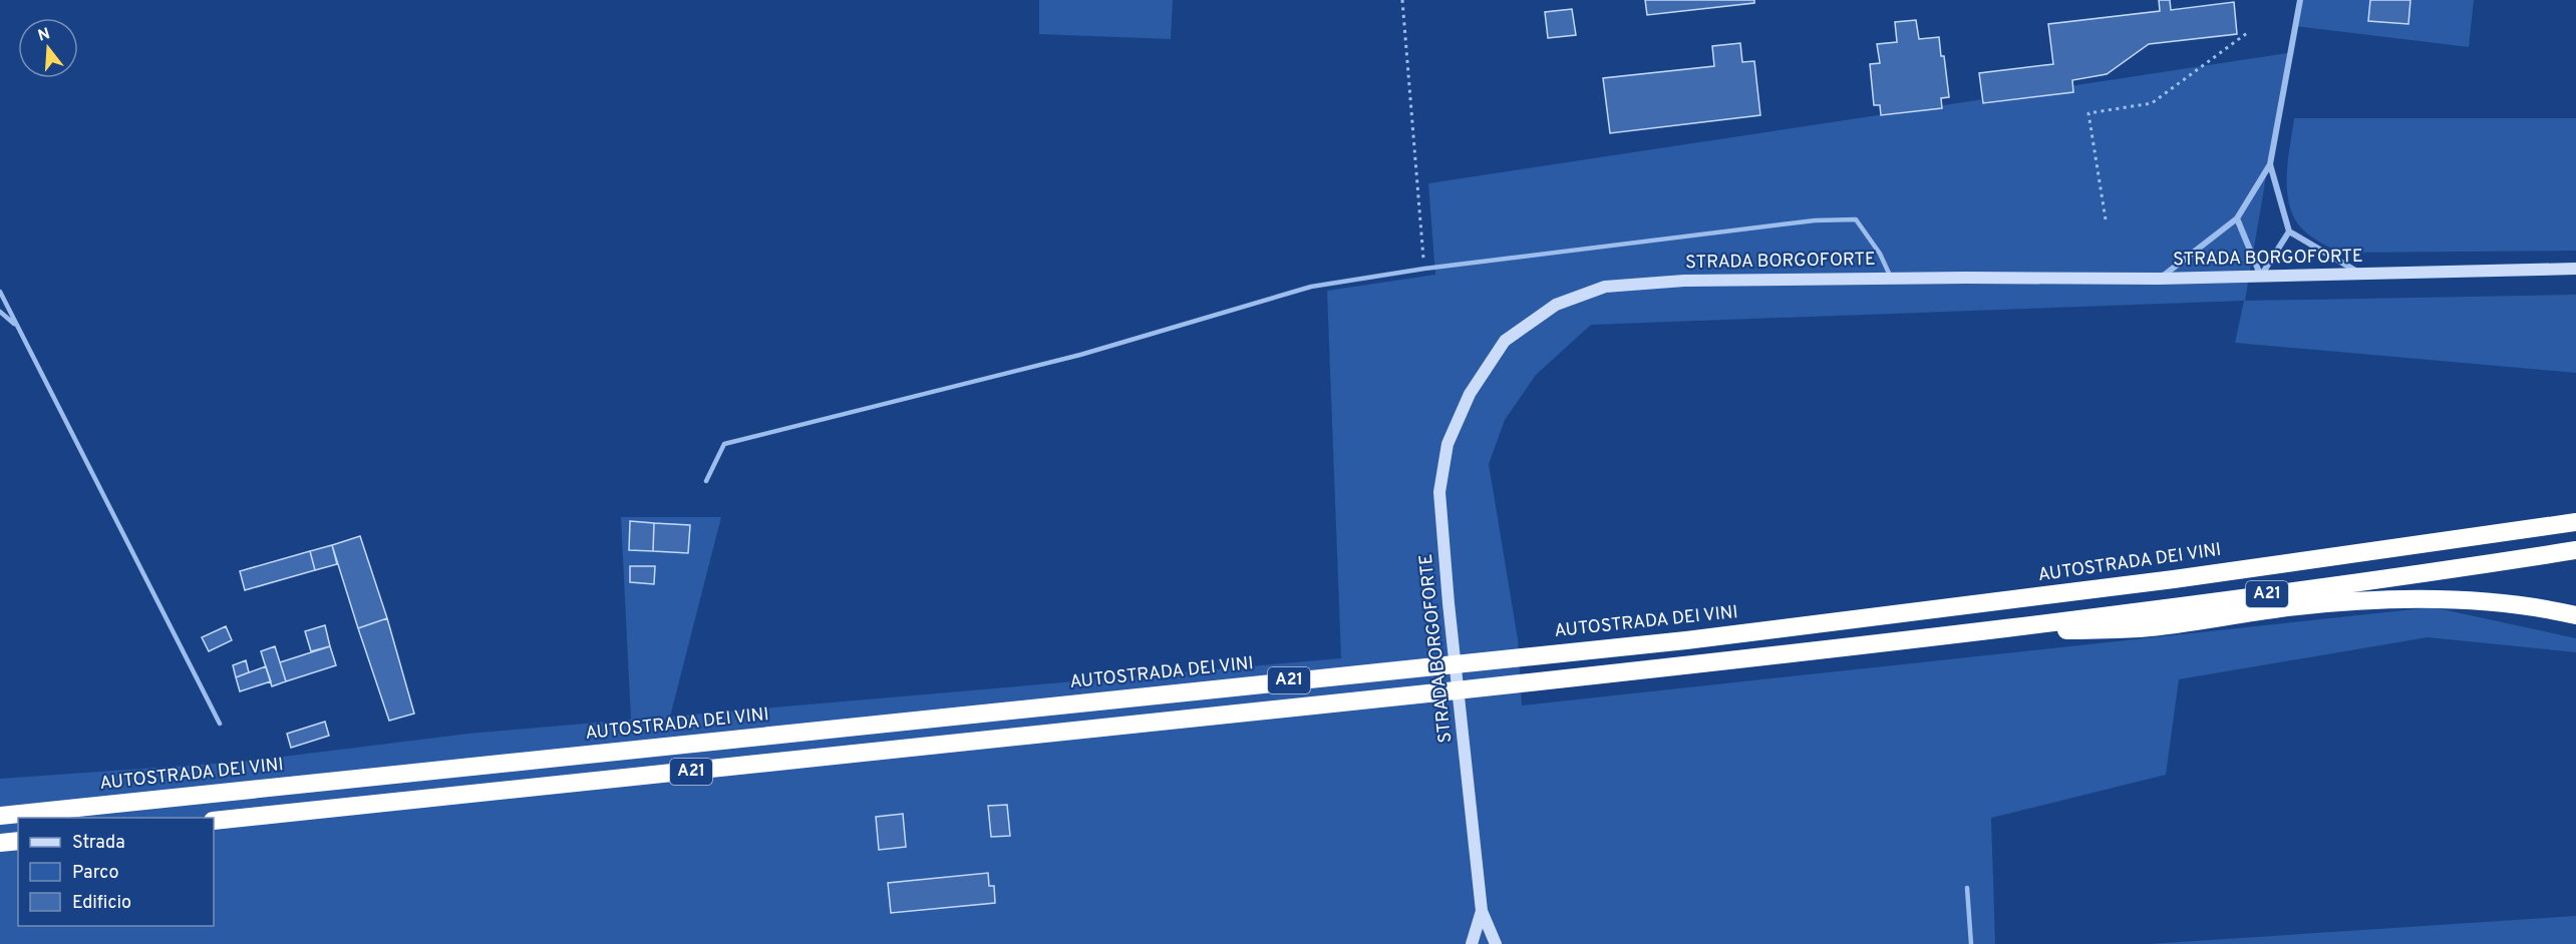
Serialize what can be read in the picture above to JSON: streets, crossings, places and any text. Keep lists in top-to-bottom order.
{
  "streets": {
    "highway": ["AUTOSTRADA DEI VINI", "A21"],
    "main road": ["STRADA BORGOFORTE"]
  },
  "legend": ["Strada", "Parco", "Edificio"],
  "north": "top"
}
